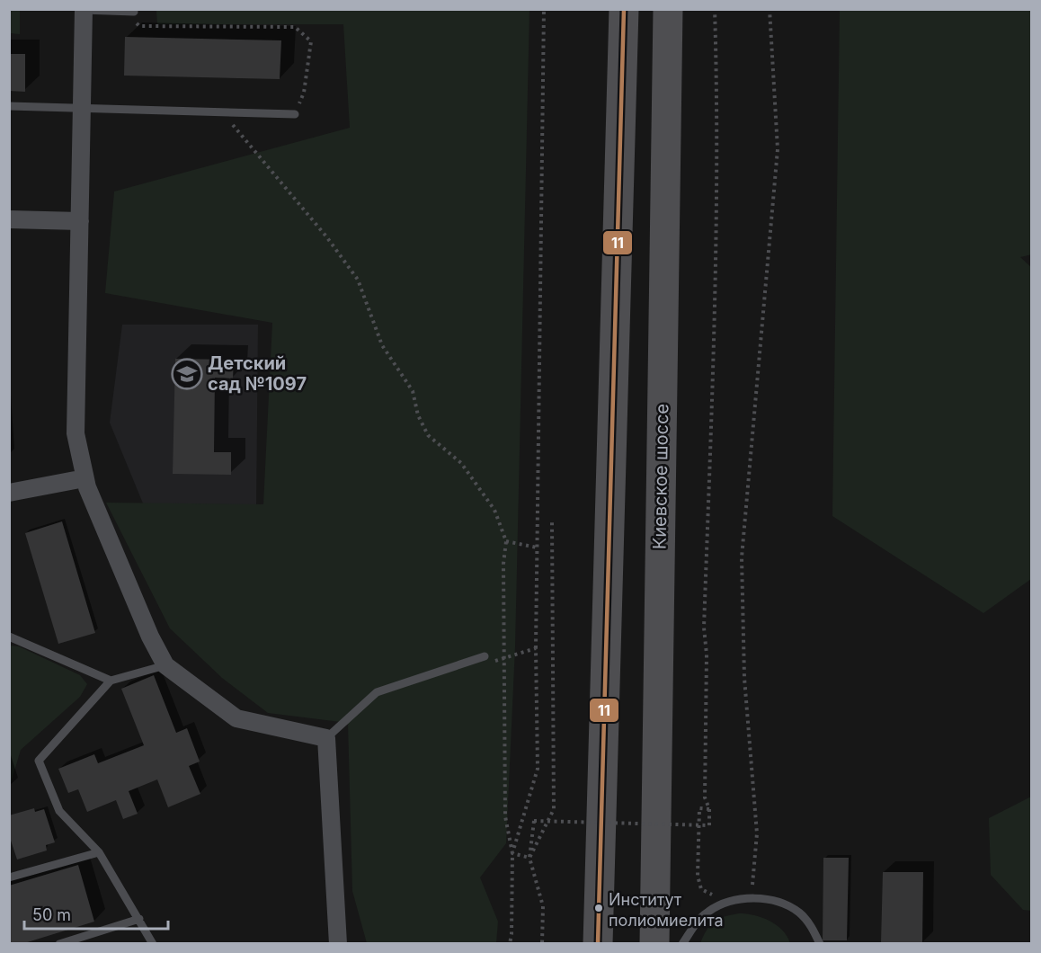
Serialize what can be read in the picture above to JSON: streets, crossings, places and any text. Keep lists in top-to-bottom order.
{
  "streets": {
    "highway": ["Киевское шоссе"]
  },
  "places": {
    "school or university": ["Детский сад №1097"],
    "other": ["Институт полиомиелита"]
  },
  "lines": ["transit line 11"],
  "scale_bar": "50 m"
}
